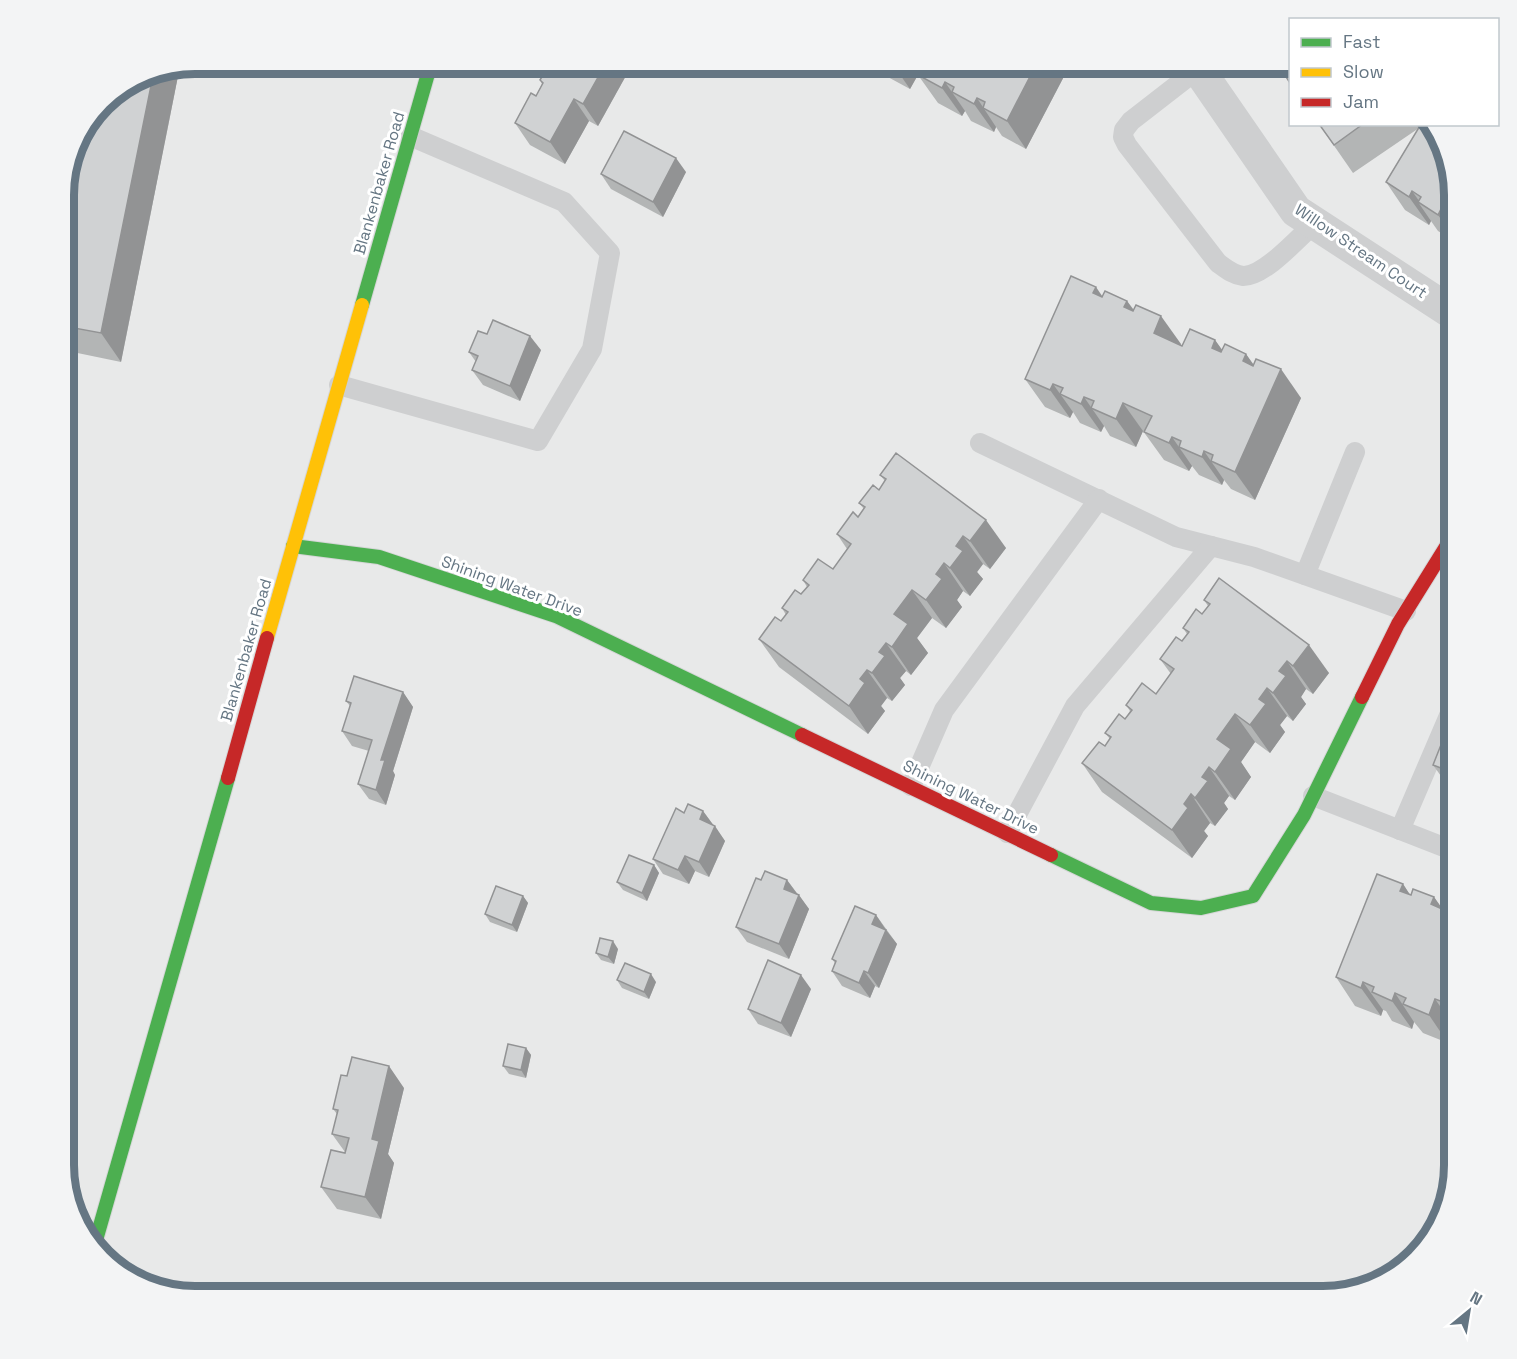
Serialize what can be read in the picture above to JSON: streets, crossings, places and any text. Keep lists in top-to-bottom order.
{
  "streets": {
    "street": ["Blankenbaker Road", "Willow Stream Court", "Shining Water Drive"]
  },
  "crossings": [
    ["Blankenbaker Road", "Shining Water Drive"]
  ],
  "legend": ["Fast", "Slow", "Jam"],
  "north": "top right"
}
